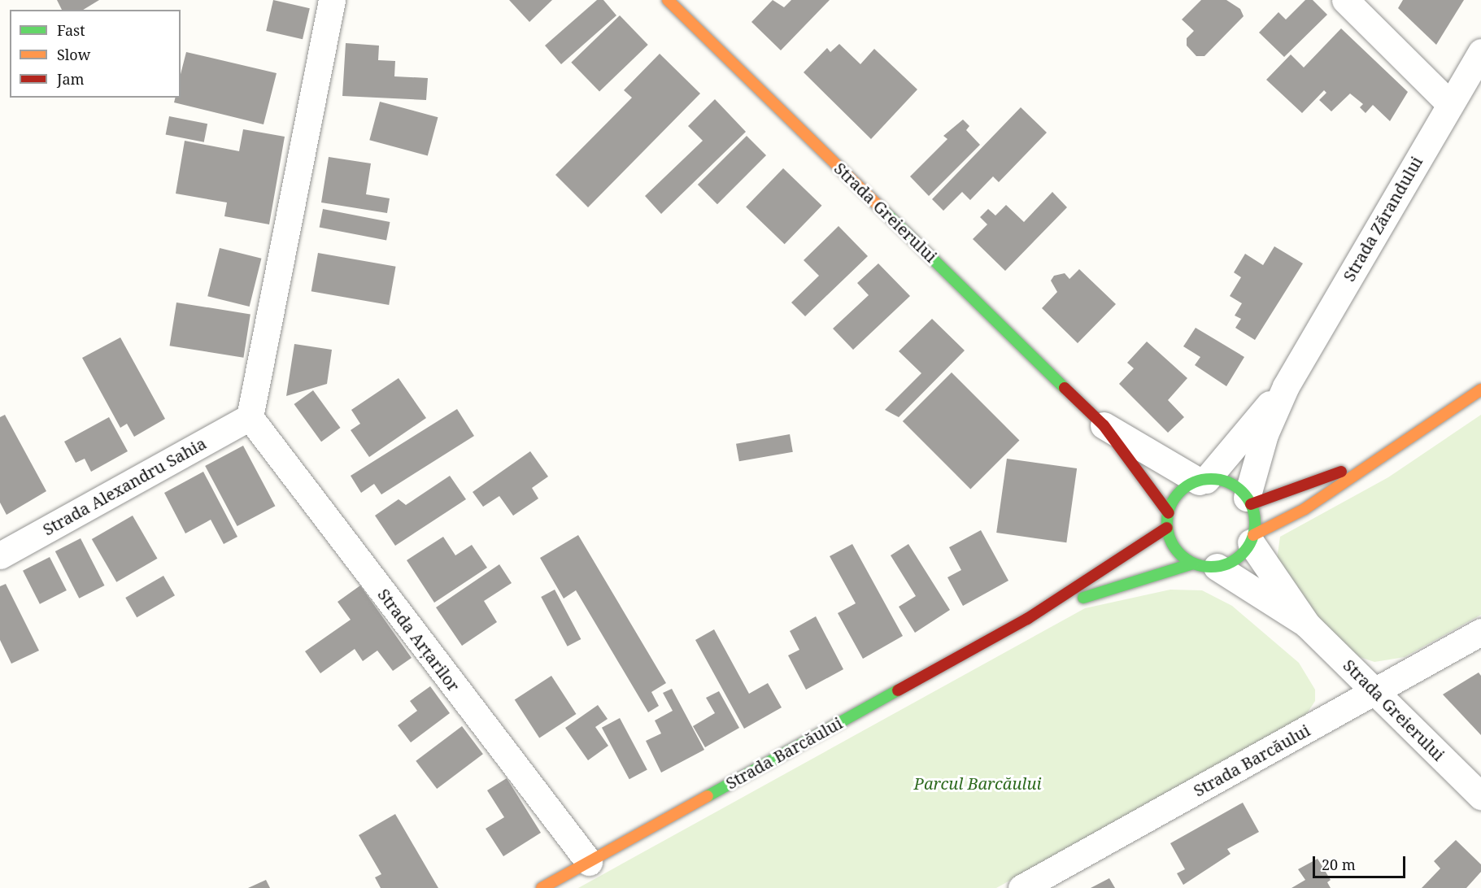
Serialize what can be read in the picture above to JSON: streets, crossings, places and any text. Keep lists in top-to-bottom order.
{
  "streets": {
    "street": [
      "Strada Greierului",
      "Strada Zărandului",
      "Strada Alexandru Sahia",
      "Strada Arțarilor",
      "Strada Barcăului"
    ]
  },
  "crossings": [
    ["Strada Greierului", "Strada Zărandului"],
    ["Strada Greierului", "Strada Barcăului"],
    ["Strada Zărandului", "Strada Barcăului"],
    ["Strada Alexandru Sahia", "Strada Arțarilor"],
    ["Strada Arțarilor", "Strada Barcăului"]
  ],
  "parks": ["Parcul Barcăului"],
  "legend": ["Fast", "Slow", "Jam"],
  "scale_bar": "20 m"
}
